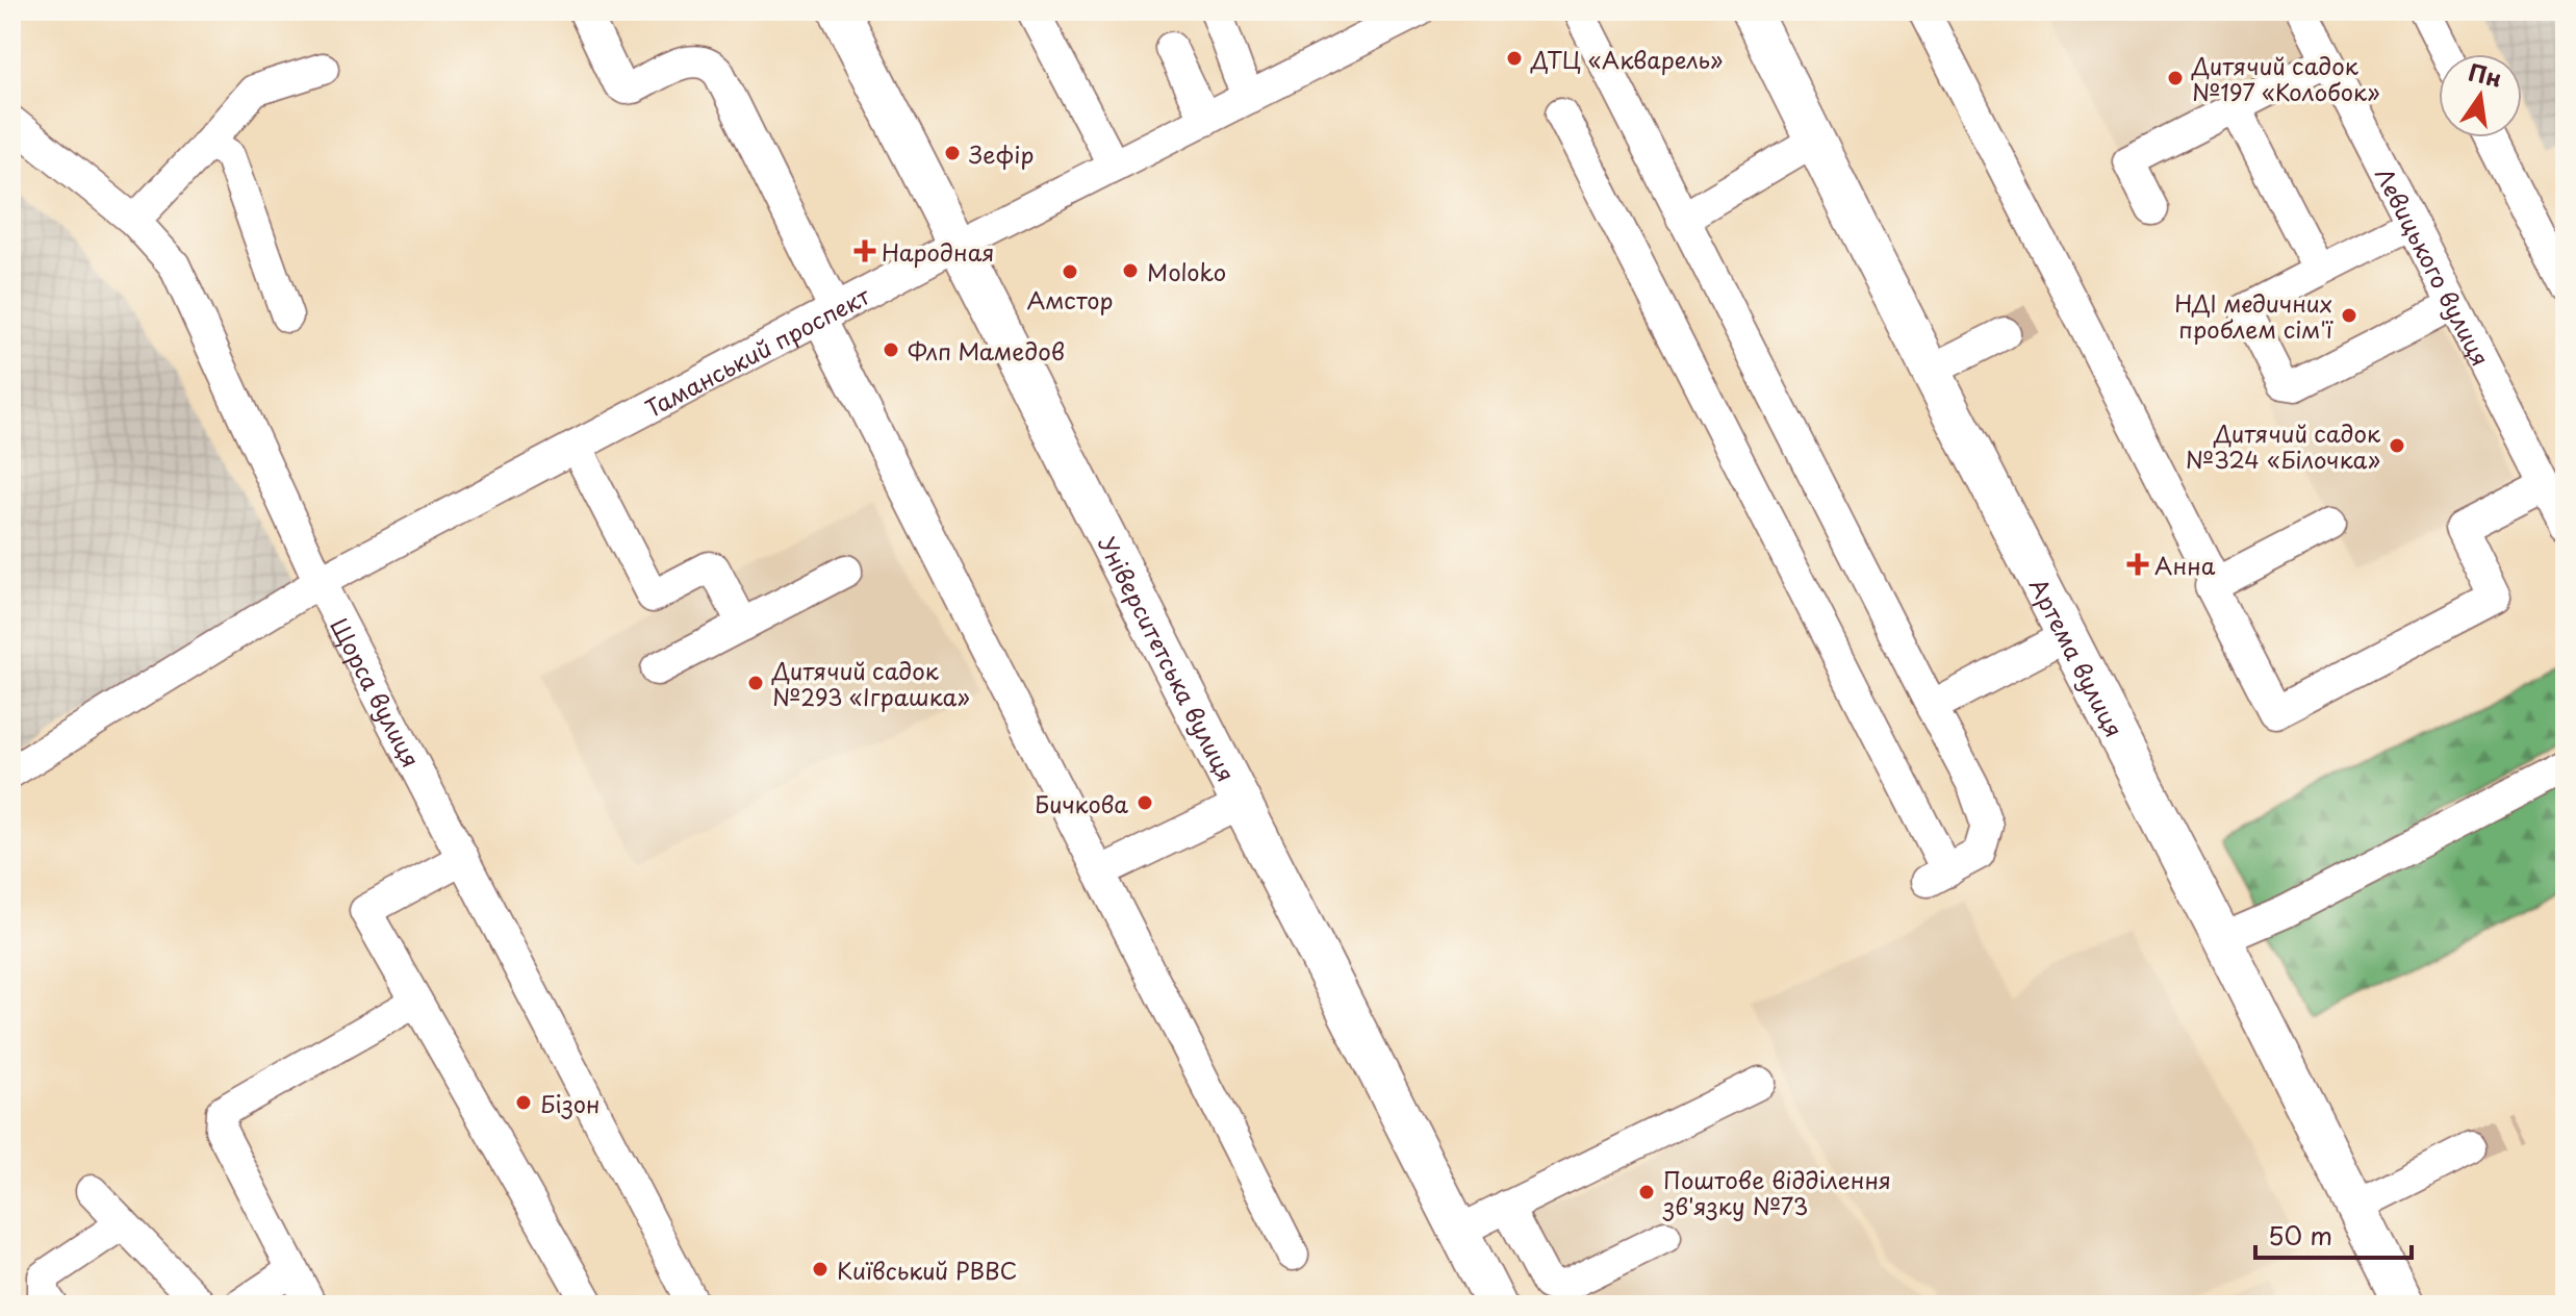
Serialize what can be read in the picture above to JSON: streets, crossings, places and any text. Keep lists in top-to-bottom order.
{
  "streets": {
    "main road": ["Університетська вулиця", "Артема вулиця"],
    "street": ["Левицького вулиця", "Таманський проспект", "Щорса вулиця"]
  },
  "crossings": [
    ["Таманський проспект", "Університетська вулиця"],
    ["Таманський проспект", "Щорса вулиця"]
  ],
  "places": {
    "other": [
      "ДТЦ «Акварель»",
      "Дитячий садок №197 «Колобок»",
      "Зефір",
      "Moloko",
      "Амстор",
      "НДІ медичних проблем сім'ї",
      "Флп Мамедов",
      "Дитячий садок №324 «Білочка»",
      "Дитячий садок №293 «Іграшка»",
      "Бичкова",
      "Бізон",
      "Поштове відділення зв'язку №73",
      "Київський РВВС"
    ],
    "health": ["Народная", "Анна"]
  },
  "scale_bar": "50 m",
  "north": "top"
}
